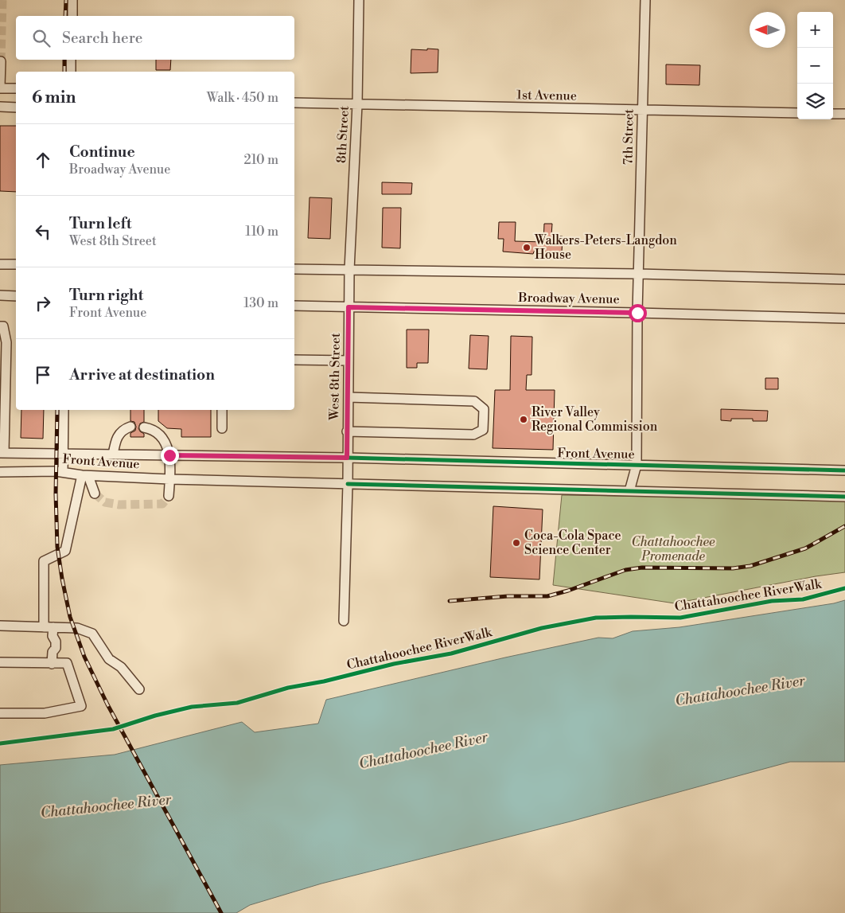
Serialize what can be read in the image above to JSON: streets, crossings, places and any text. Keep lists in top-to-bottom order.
{
  "streets": {
    "street": [
      "1st Avenue",
      "8th Street",
      "7th Street",
      "Broadway Avenue",
      "West 8th Street",
      "Front Avenue"
    ],
    "cycle path": ["Chattahoochee RiverWalk"]
  },
  "crossings": [
    ["1st Avenue", "8th Street"],
    ["1st Avenue", "7th Street"],
    ["8th Street", "Broadway Avenue"],
    ["8th Street", "West 8th Street"],
    ["7th Street", "Broadway Avenue"],
    ["7th Street", "Front Avenue"],
    ["Broadway Avenue", "West 8th Street"],
    ["West 8th Street", "Front Avenue"]
  ],
  "water": ["Chattahoochee River"],
  "parks": ["Chattahoochee Promenade"],
  "places": ["Walkers-Peters-Langdon House", "River Valley Regional Commission", "Coca-Cola Space Science Center"],
  "north": "left",
  "page": {
    "map_buttons": ["+", "−"],
    "search": "Search here",
    "heading": ["6 min", "Walk · 450 m"],
    "list": [
      ["Continue", "Broadway Avenue", "210 m"],
      ["Turn left", "West 8th Street", "110 m"],
      ["Turn right", "Front Avenue", "130 m"],
      "Arrive at destination"
    ]
  }
}
